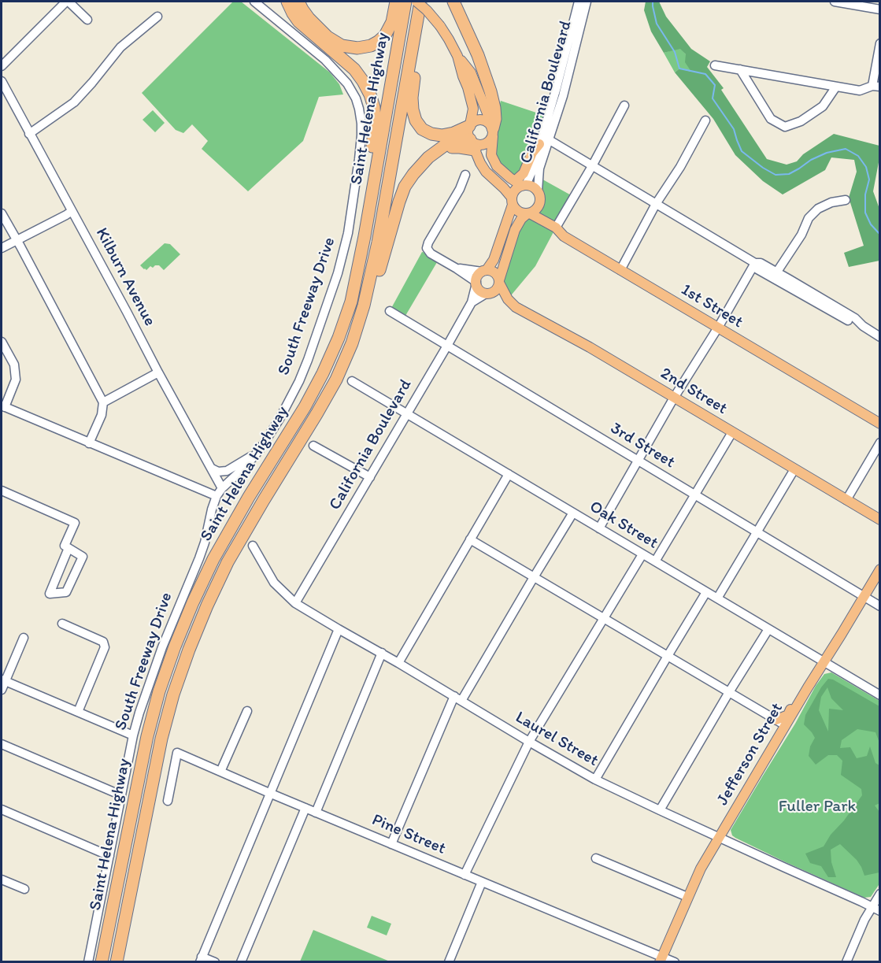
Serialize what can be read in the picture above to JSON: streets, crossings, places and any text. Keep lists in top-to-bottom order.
{
  "streets": {
    "highway": ["Saint Helena Highway"],
    "main road": ["1st Street", "2nd Street", "Jefferson Street"],
    "street": [
      "California Boulevard",
      "Kilburn Avenue",
      "South Freeway Drive",
      "3rd Street",
      "Oak Street",
      "Laurel Street",
      "Pine Street"
    ]
  },
  "crossings": [
    ["California Boulevard", "1st Street"],
    ["California Boulevard", "2nd Street"],
    ["California Boulevard", "3rd Street"],
    ["California Boulevard", "Oak Street"],
    ["California Boulevard", "Laurel Street"],
    ["Kilburn Avenue", "South Freeway Drive"],
    ["3rd Street", "Jefferson Street"],
    ["Oak Street", "Jefferson Street"],
    ["Laurel Street", "Jefferson Street"],
    ["Jefferson Street", "Pine Street"]
  ],
  "parks": ["Fuller Park"]
}
